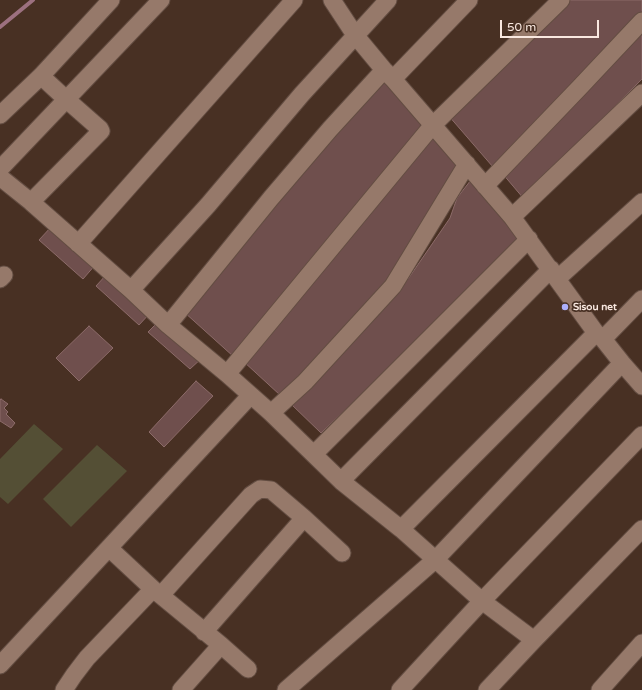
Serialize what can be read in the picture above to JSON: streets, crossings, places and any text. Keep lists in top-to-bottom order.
{
  "places": ["Sisou net"],
  "scale_bar": "50 m"
}
